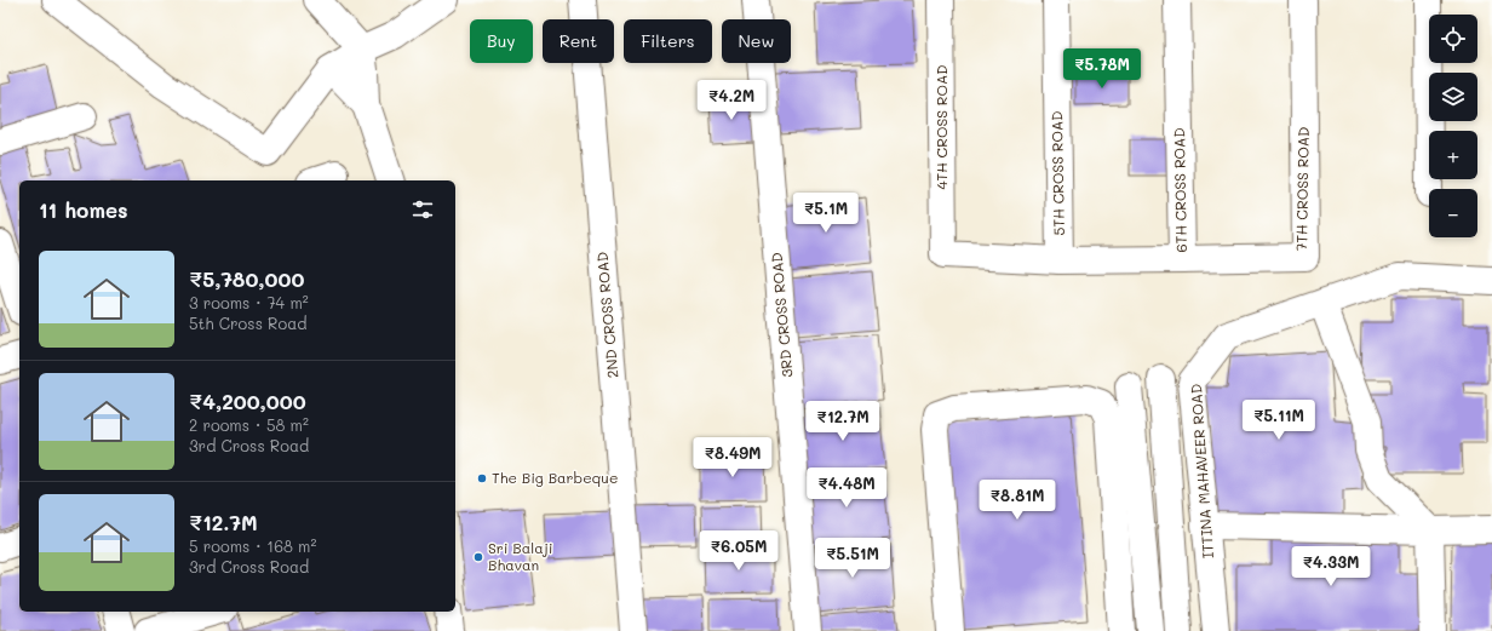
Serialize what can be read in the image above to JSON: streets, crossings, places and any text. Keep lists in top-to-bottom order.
{
  "streets": {
    "street": [
      "4TH CROSS ROAD",
      "5TH CROSS ROAD",
      "7TH CROSS ROAD",
      "6TH CROSS ROAD",
      "2ND CROSS ROAD",
      "3RD CROSS ROAD",
      "ITTINA MAHAVEER ROAD"
    ]
  },
  "crossings": [
    ["4TH CROSS ROAD", "6TH CROSS ROAD"],
    ["5TH CROSS ROAD", "6TH CROSS ROAD"],
    ["7TH CROSS ROAD", "6TH CROSS ROAD"]
  ],
  "places": ["The Big Barbeque", "Sri Balaji Bhavan"],
  "page": {
    "map_buttons": ["+", "−"],
    "chip": [
      "Buy",
      "Rent",
      "Filters",
      "New"
    ],
    "price": [
      "₹5.78M",
      "₹4.2M",
      "₹5.1M",
      "₹5.11M",
      "₹12.7M",
      "₹8.49M",
      "₹4.48M",
      "₹8.81M",
      "₹6.05M",
      "₹5.51M",
      "₹4.33M"
    ],
    "heading": "11 homes",
    "list": [
      {
        "name": "₹5,780,000",
        "note": "3 rooms · 74 m² · 5th Cross Road"
      },
      {
        "name": "₹4,200,000",
        "note": "2 rooms · 58 m² · 3rd Cross Road"
      },
      {
        "name": "₹12.7M",
        "note": "5 rooms · 168 m² · 3rd Cross Road"
      }
    ]
  }
}
